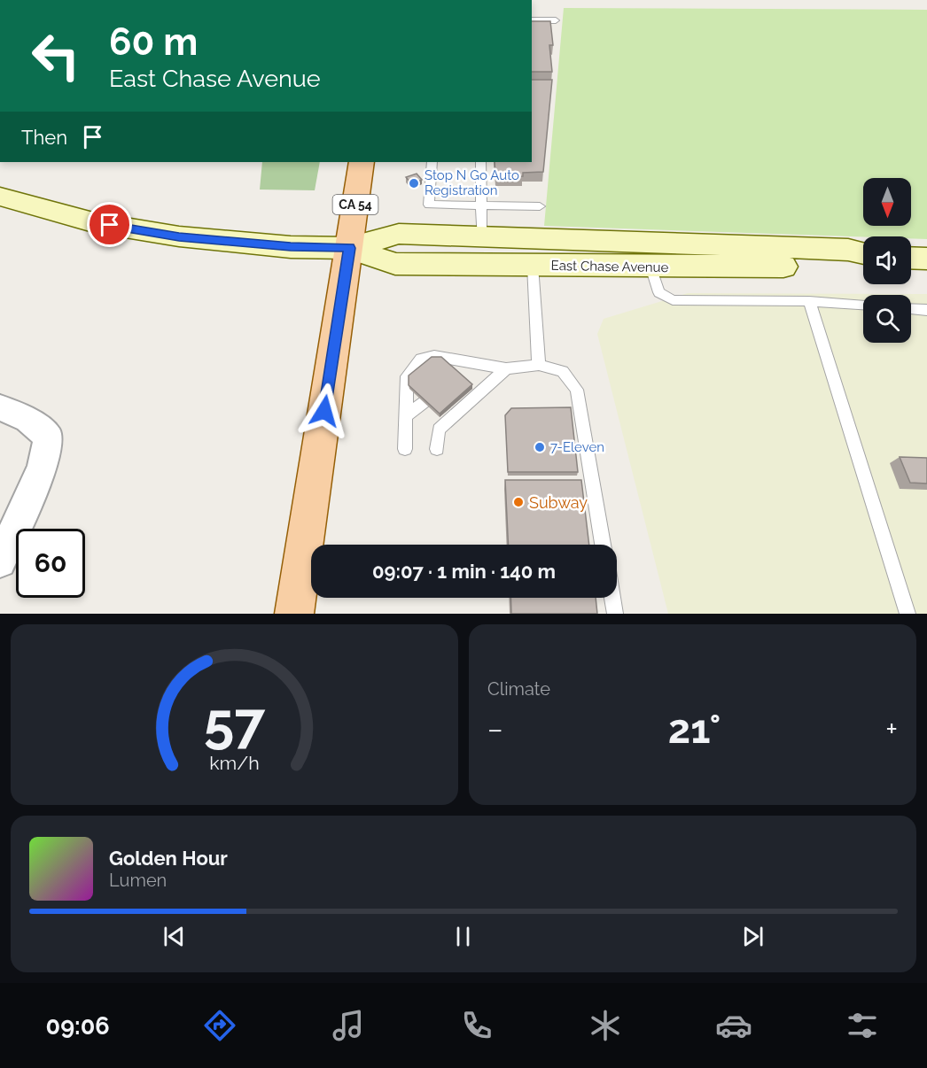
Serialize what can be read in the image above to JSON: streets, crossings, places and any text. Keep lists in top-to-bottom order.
{
  "streets": {
    "main road": ["CA 54", "East Chase Avenue"]
  },
  "crossings": [
    ["CA 54", "East Chase Avenue"]
  ],
  "places": ["Stop N Go Auto Registration", "7-Eleven", "Subway"],
  "north": "bottom",
  "page": {
    "turn": ["60 m", "East Chase Avenue"],
    "then": "Then",
    "limit": "60",
    "trip": "09:07 · 1 min · 140 m",
    "tile": "Climate",
    "heat": ["−", "21°", "+"],
    "song": ["Golden Hour", "Lumen"],
    "tabs": "09:06",
    "gauge": ["57", "km/h"]
  }
}
